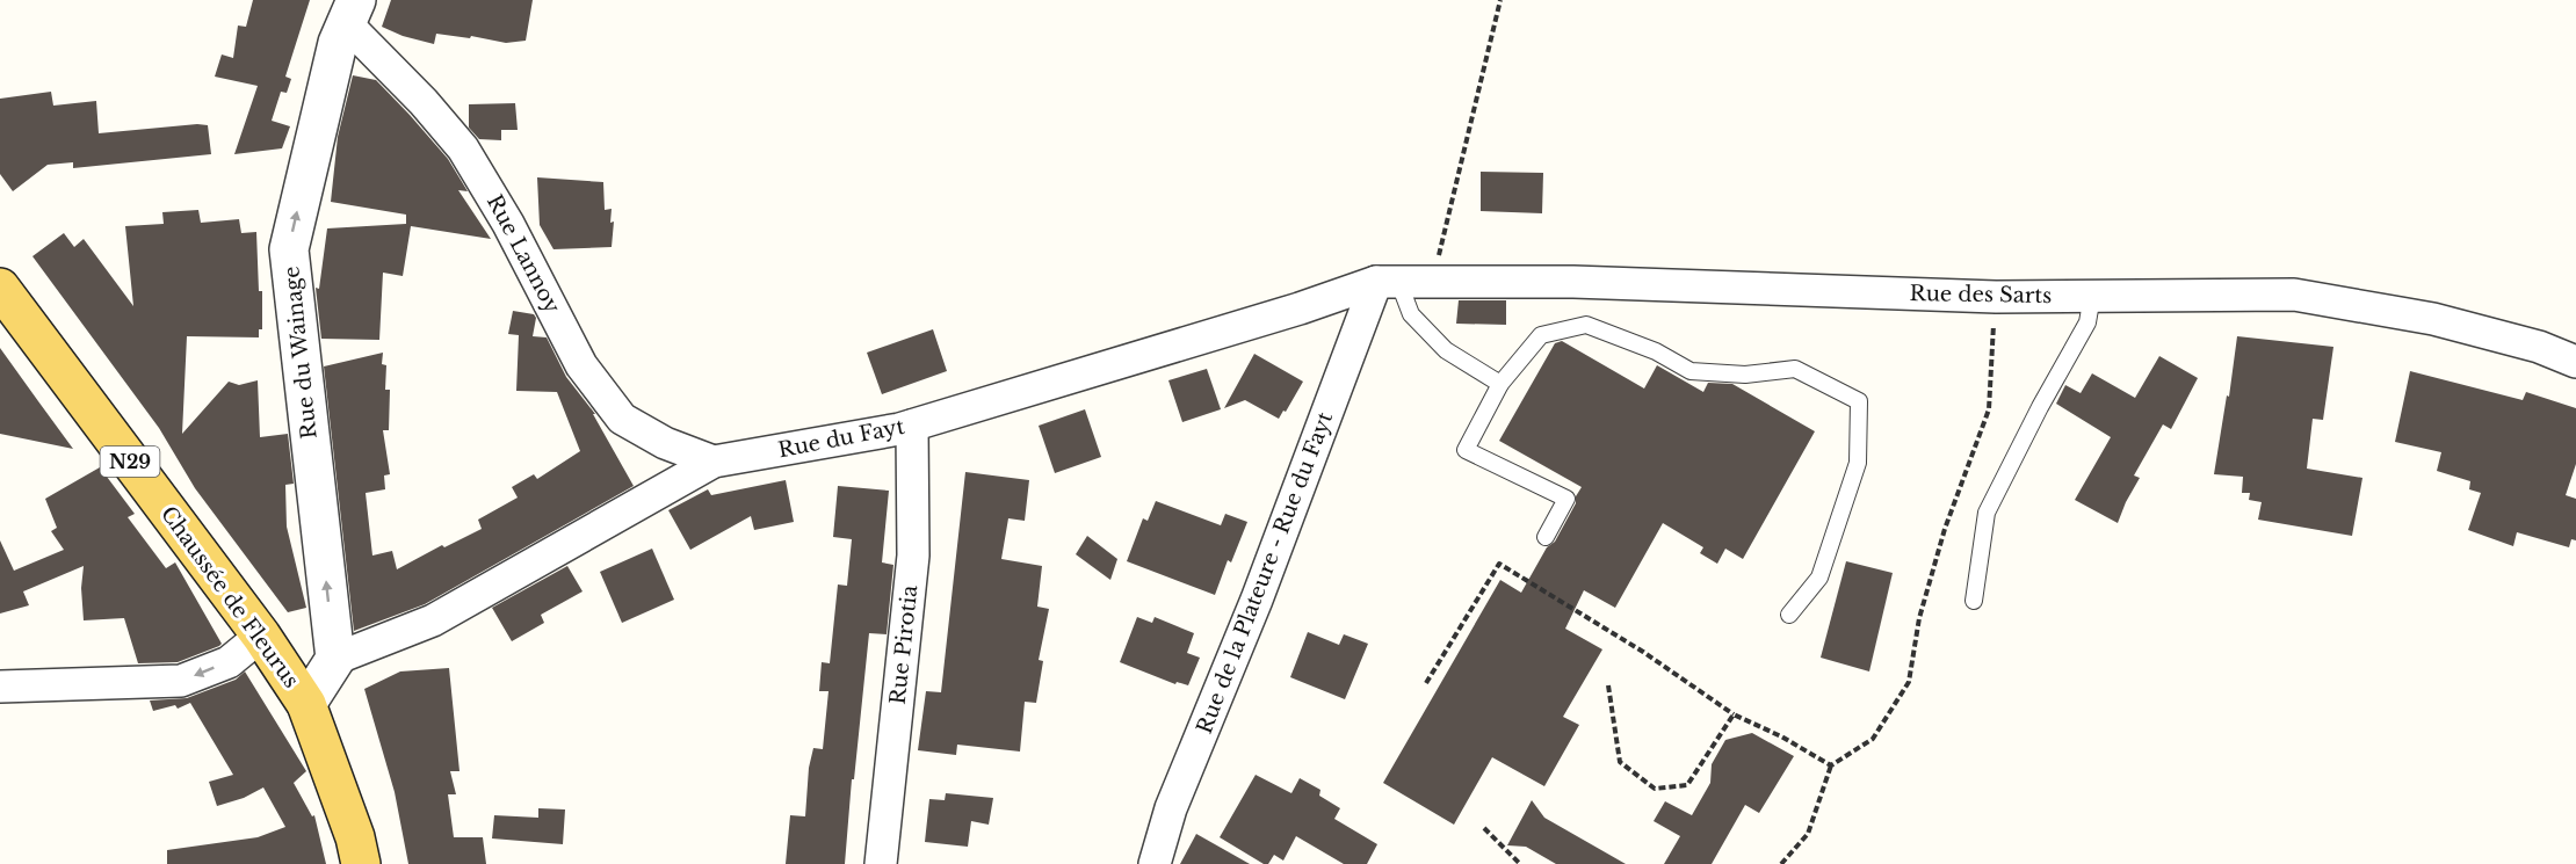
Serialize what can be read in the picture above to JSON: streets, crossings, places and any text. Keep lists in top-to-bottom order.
{
  "streets": {
    "main road": ["N29", "Chaussée de Fleurus"],
    "street": [
      "Rue Lannoy",
      "Rue des Sarts",
      "Rue du Wainage",
      "Rue du Fayt",
      "Rue de la Plateure - Rue du Fayt",
      "Rue Pirotia"
    ]
  },
  "crossings": [
    ["Rue Lannoy", "Rue du Wainage"],
    ["Rue Lannoy", "Rue du Fayt"],
    ["Rue des Sarts", "Rue du Fayt"],
    ["Rue des Sarts", "Rue de la Plateure - Rue du Fayt"],
    ["Rue du Wainage", "Rue du Fayt"],
    ["Rue du Fayt", "Rue de la Plateure - Rue du Fayt"],
    ["Rue du Fayt", "Rue Pirotia"]
  ],
  "one_way": ["Rue du Wainage"]
}
